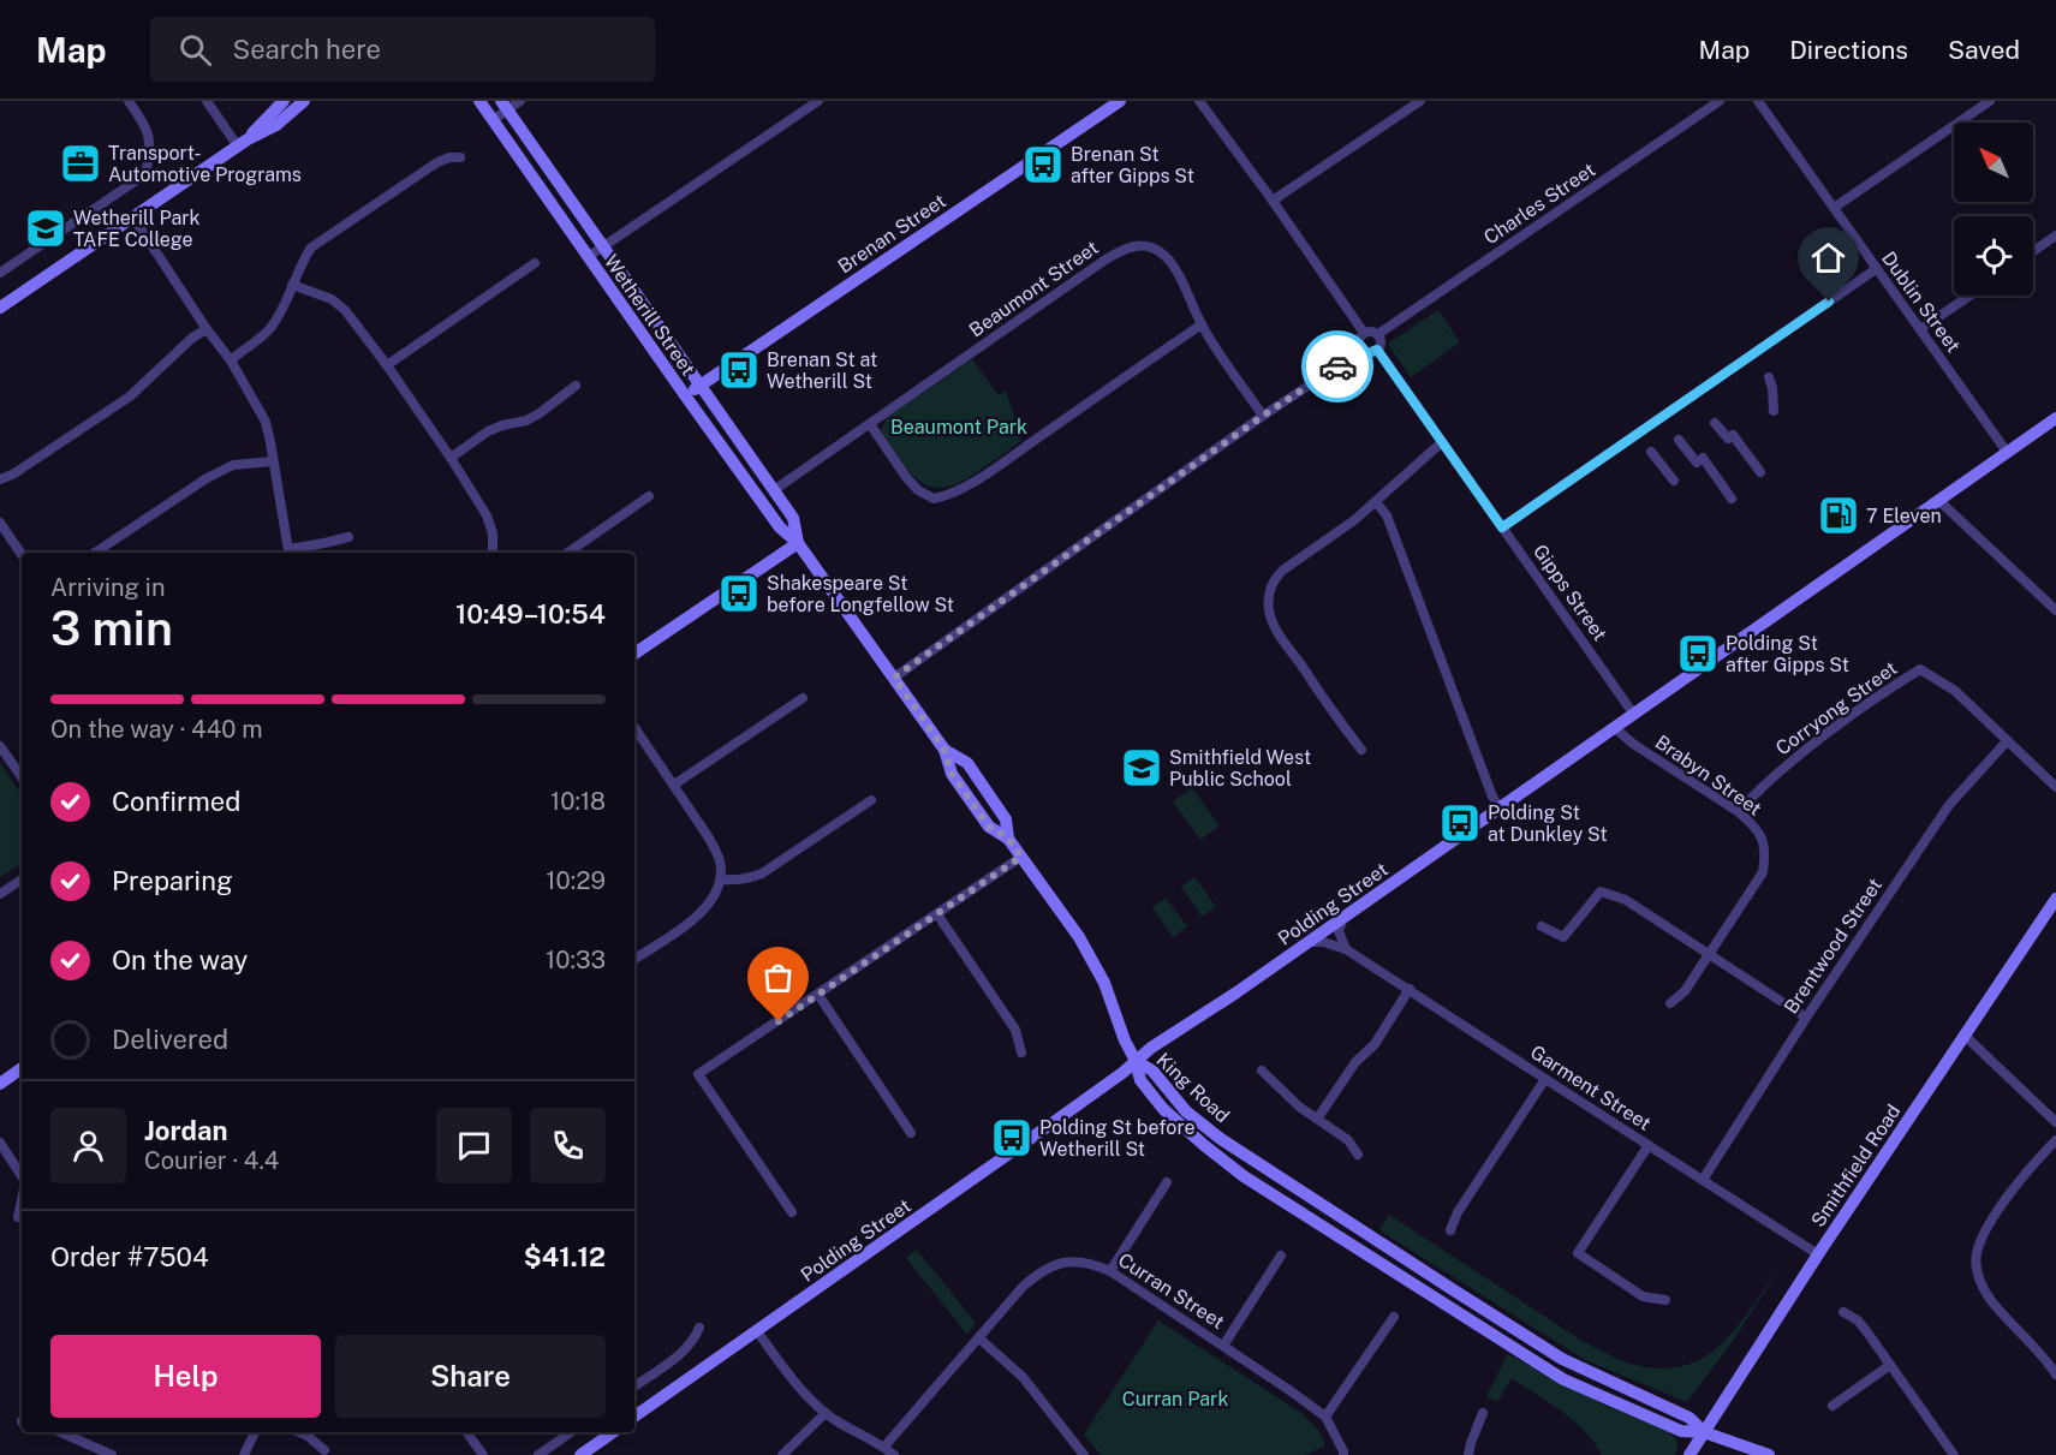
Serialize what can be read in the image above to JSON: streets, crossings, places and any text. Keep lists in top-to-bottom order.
{
  "streets": {
    "main road": [
      "Brenan Street",
      "Wetherill Street",
      "Polding Street",
      "King Road",
      "Smithfield Road"
    ],
    "street": [
      "Charles Street",
      "Beaumont Street",
      "Dublin Street",
      "Gipps Street",
      "Corryong Street",
      "Brabyn Street",
      "Brentwood Street",
      "Garment Street",
      "Curran Street"
    ]
  },
  "crossings": [
    ["Charles Street", "Gipps Street"],
    ["Brenan Street", "Wetherill Street"],
    ["Beaumont Street", "Wetherill Street"],
    ["Dublin Street", "Polding Street"],
    ["Wetherill Street", "Polding Street"],
    ["Wetherill Street", "King Road"],
    ["Gipps Street", "Polding Street"],
    ["Corryong Street", "Brabyn Street"],
    ["Corryong Street", "Brentwood Street"],
    ["Brabyn Street", "Polding Street"],
    ["Polding Street", "King Road"],
    ["Polding Street", "Garment Street"],
    ["Brentwood Street", "Garment Street"],
    ["King Road", "Smithfield Road"],
    ["Garment Street", "Smithfield Road"]
  ],
  "parks": ["Beaumont Park", "Curran Park"],
  "places": {
    "office": ["Transport- Automotive Programs"],
    "bus stop": [
      "Brenan St after Gipps St",
      "Brenan St at Wetherill St",
      "Shakespeare St before Longfellow St",
      "Polding St after Gipps St",
      "Polding St at Dunkley St",
      "Polding St before Wetherill St"
    ],
    "school or university": ["Wetherill Park TAFE College", "Smithfield West Public School"],
    "fuel station": ["7 Eleven"]
  },
  "north": "top left",
  "page": {
    "header": "Map",
    "search": "Search here",
    "nav": ["Map", "Directions", "Saved"],
    "heading": ["3 min", "Arriving in", "10:49–10:54"],
    "panel": [
      "Jordan",
      "Courier · 4.4",
      "Order #7504",
      "$41.12"
    ],
    "bar": "On the way · 440 m",
    "list": [
      ["Confirmed", "10:18"],
      ["Preparing", "10:29"],
      ["On the way", "10:33"],
      "Delivered"
    ],
    "buttons": ["Help", "Share"]
  }
}
